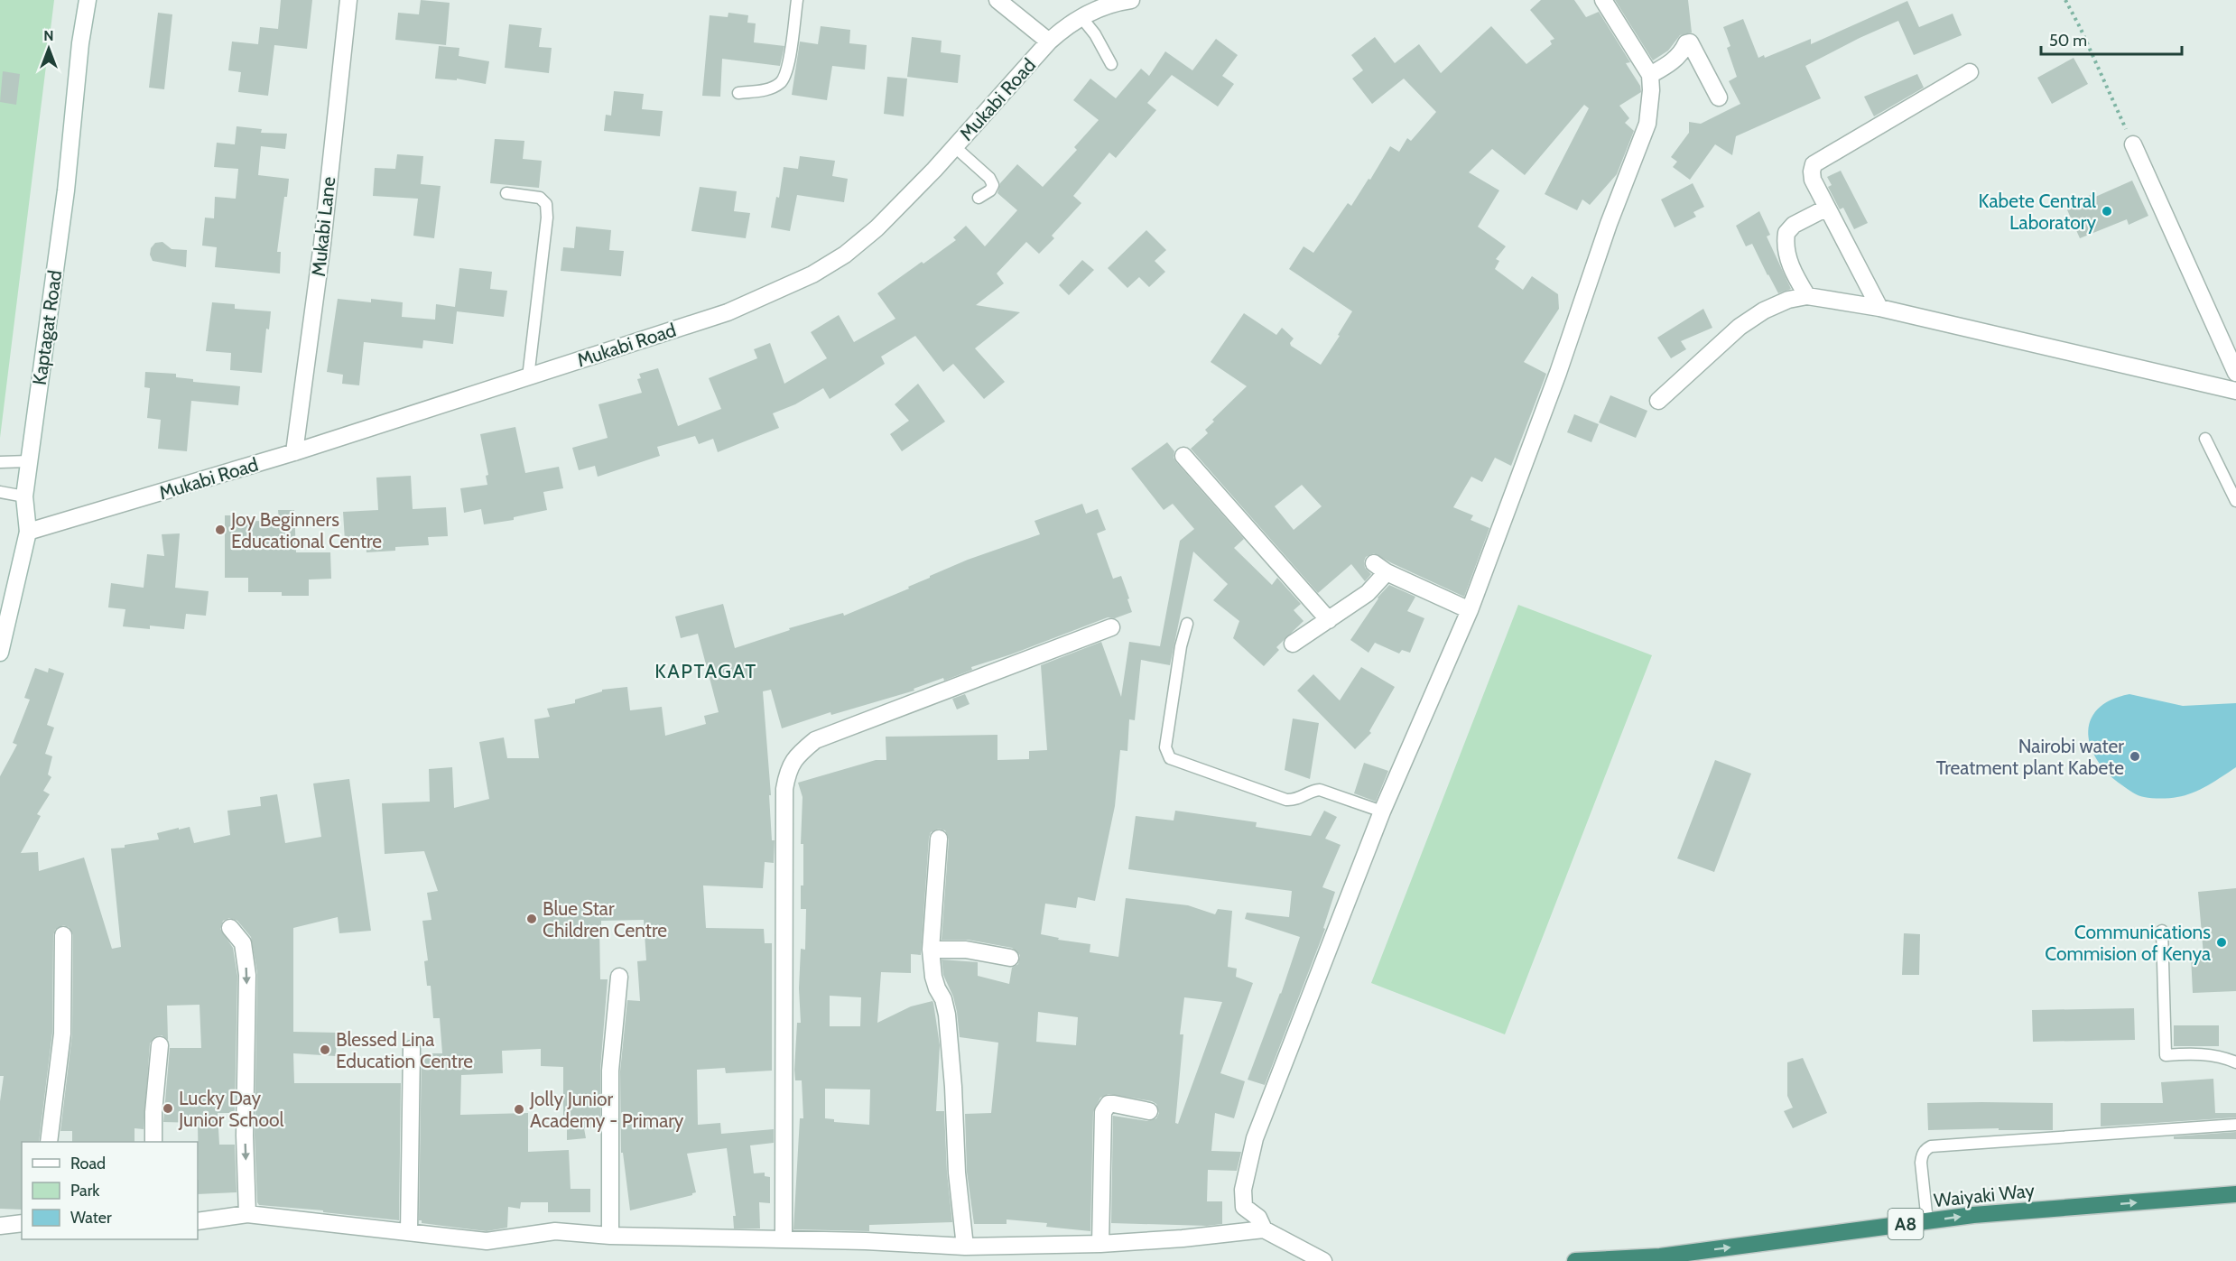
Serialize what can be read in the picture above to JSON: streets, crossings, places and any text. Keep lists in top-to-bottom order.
{
  "streets": {
    "highway": ["Waiyaki Way", "A8"],
    "street": ["Mukabi Road", "Mukabi Lane", "Kaptagat Road"]
  },
  "crossings": [
    ["Mukabi Road", "Mukabi Lane"],
    ["Mukabi Road", "Kaptagat Road"]
  ],
  "one_way": ["Waiyaki Way"],
  "districts": ["KAPTAGAT"],
  "places": [
    "Kabete Central Laboratory",
    "Joy Beginners Educational Centre",
    "Nairobi water Treatment plant Kabete",
    "Blue Star Children Centre",
    "Communications Commision of Kenya",
    "Blessed Lina Education Centre",
    "Lucky Day Junior School",
    "Jolly Junior Academy - Primary"
  ],
  "legend": ["Road", "Park", "Water"],
  "scale_bar": "50 m",
  "north": "top"
}
